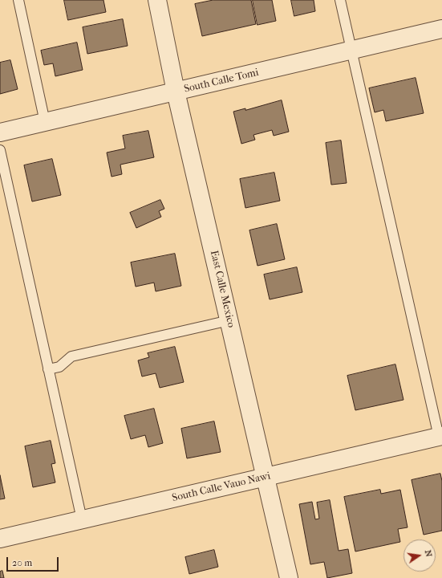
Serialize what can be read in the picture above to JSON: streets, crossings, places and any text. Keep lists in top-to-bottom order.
{
  "streets": {
    "street": ["South Calle Tomi", "East Calle Mexico", "South Calle Vauo Nawi"]
  },
  "crossings": [
    ["South Calle Tomi", "East Calle Mexico"],
    ["East Calle Mexico", "South Calle Vauo Nawi"]
  ],
  "scale_bar": "20 m",
  "north": "right"
}
